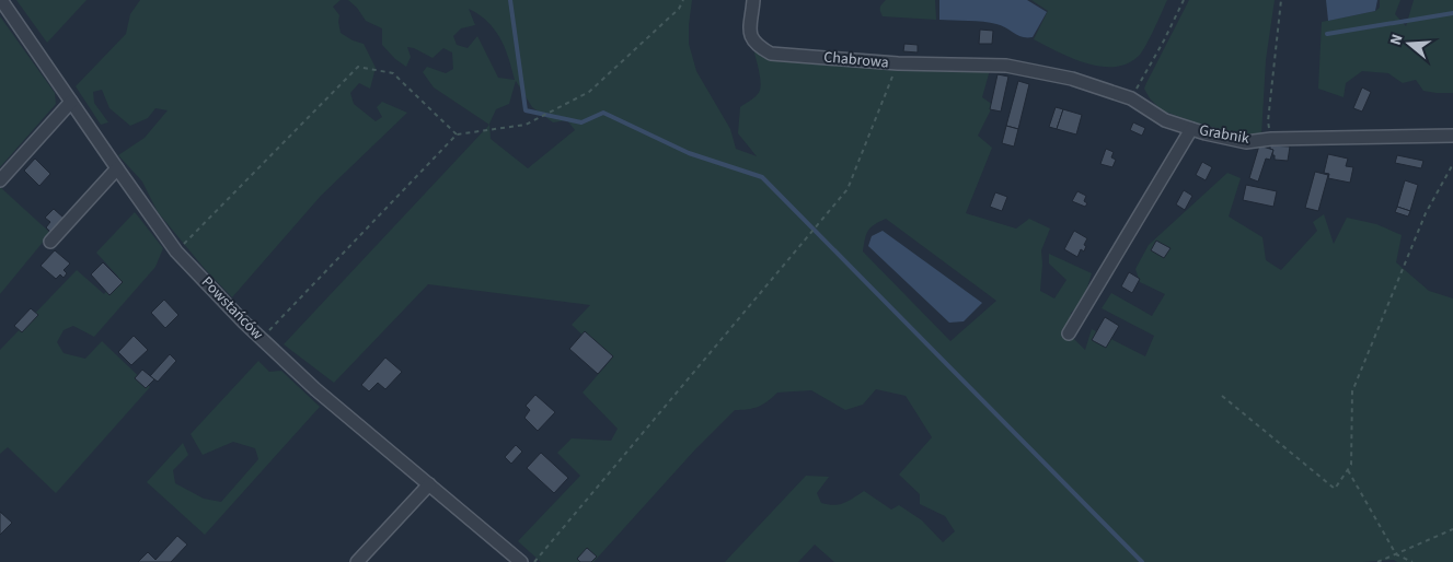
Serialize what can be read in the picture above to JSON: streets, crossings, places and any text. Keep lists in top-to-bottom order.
{
  "streets": {
    "street": ["Chabrowa", "Grabnik", "Powstańców"]
  },
  "crossings": [
    ["Chabrowa", "Grabnik"]
  ],
  "north": "left"
}
